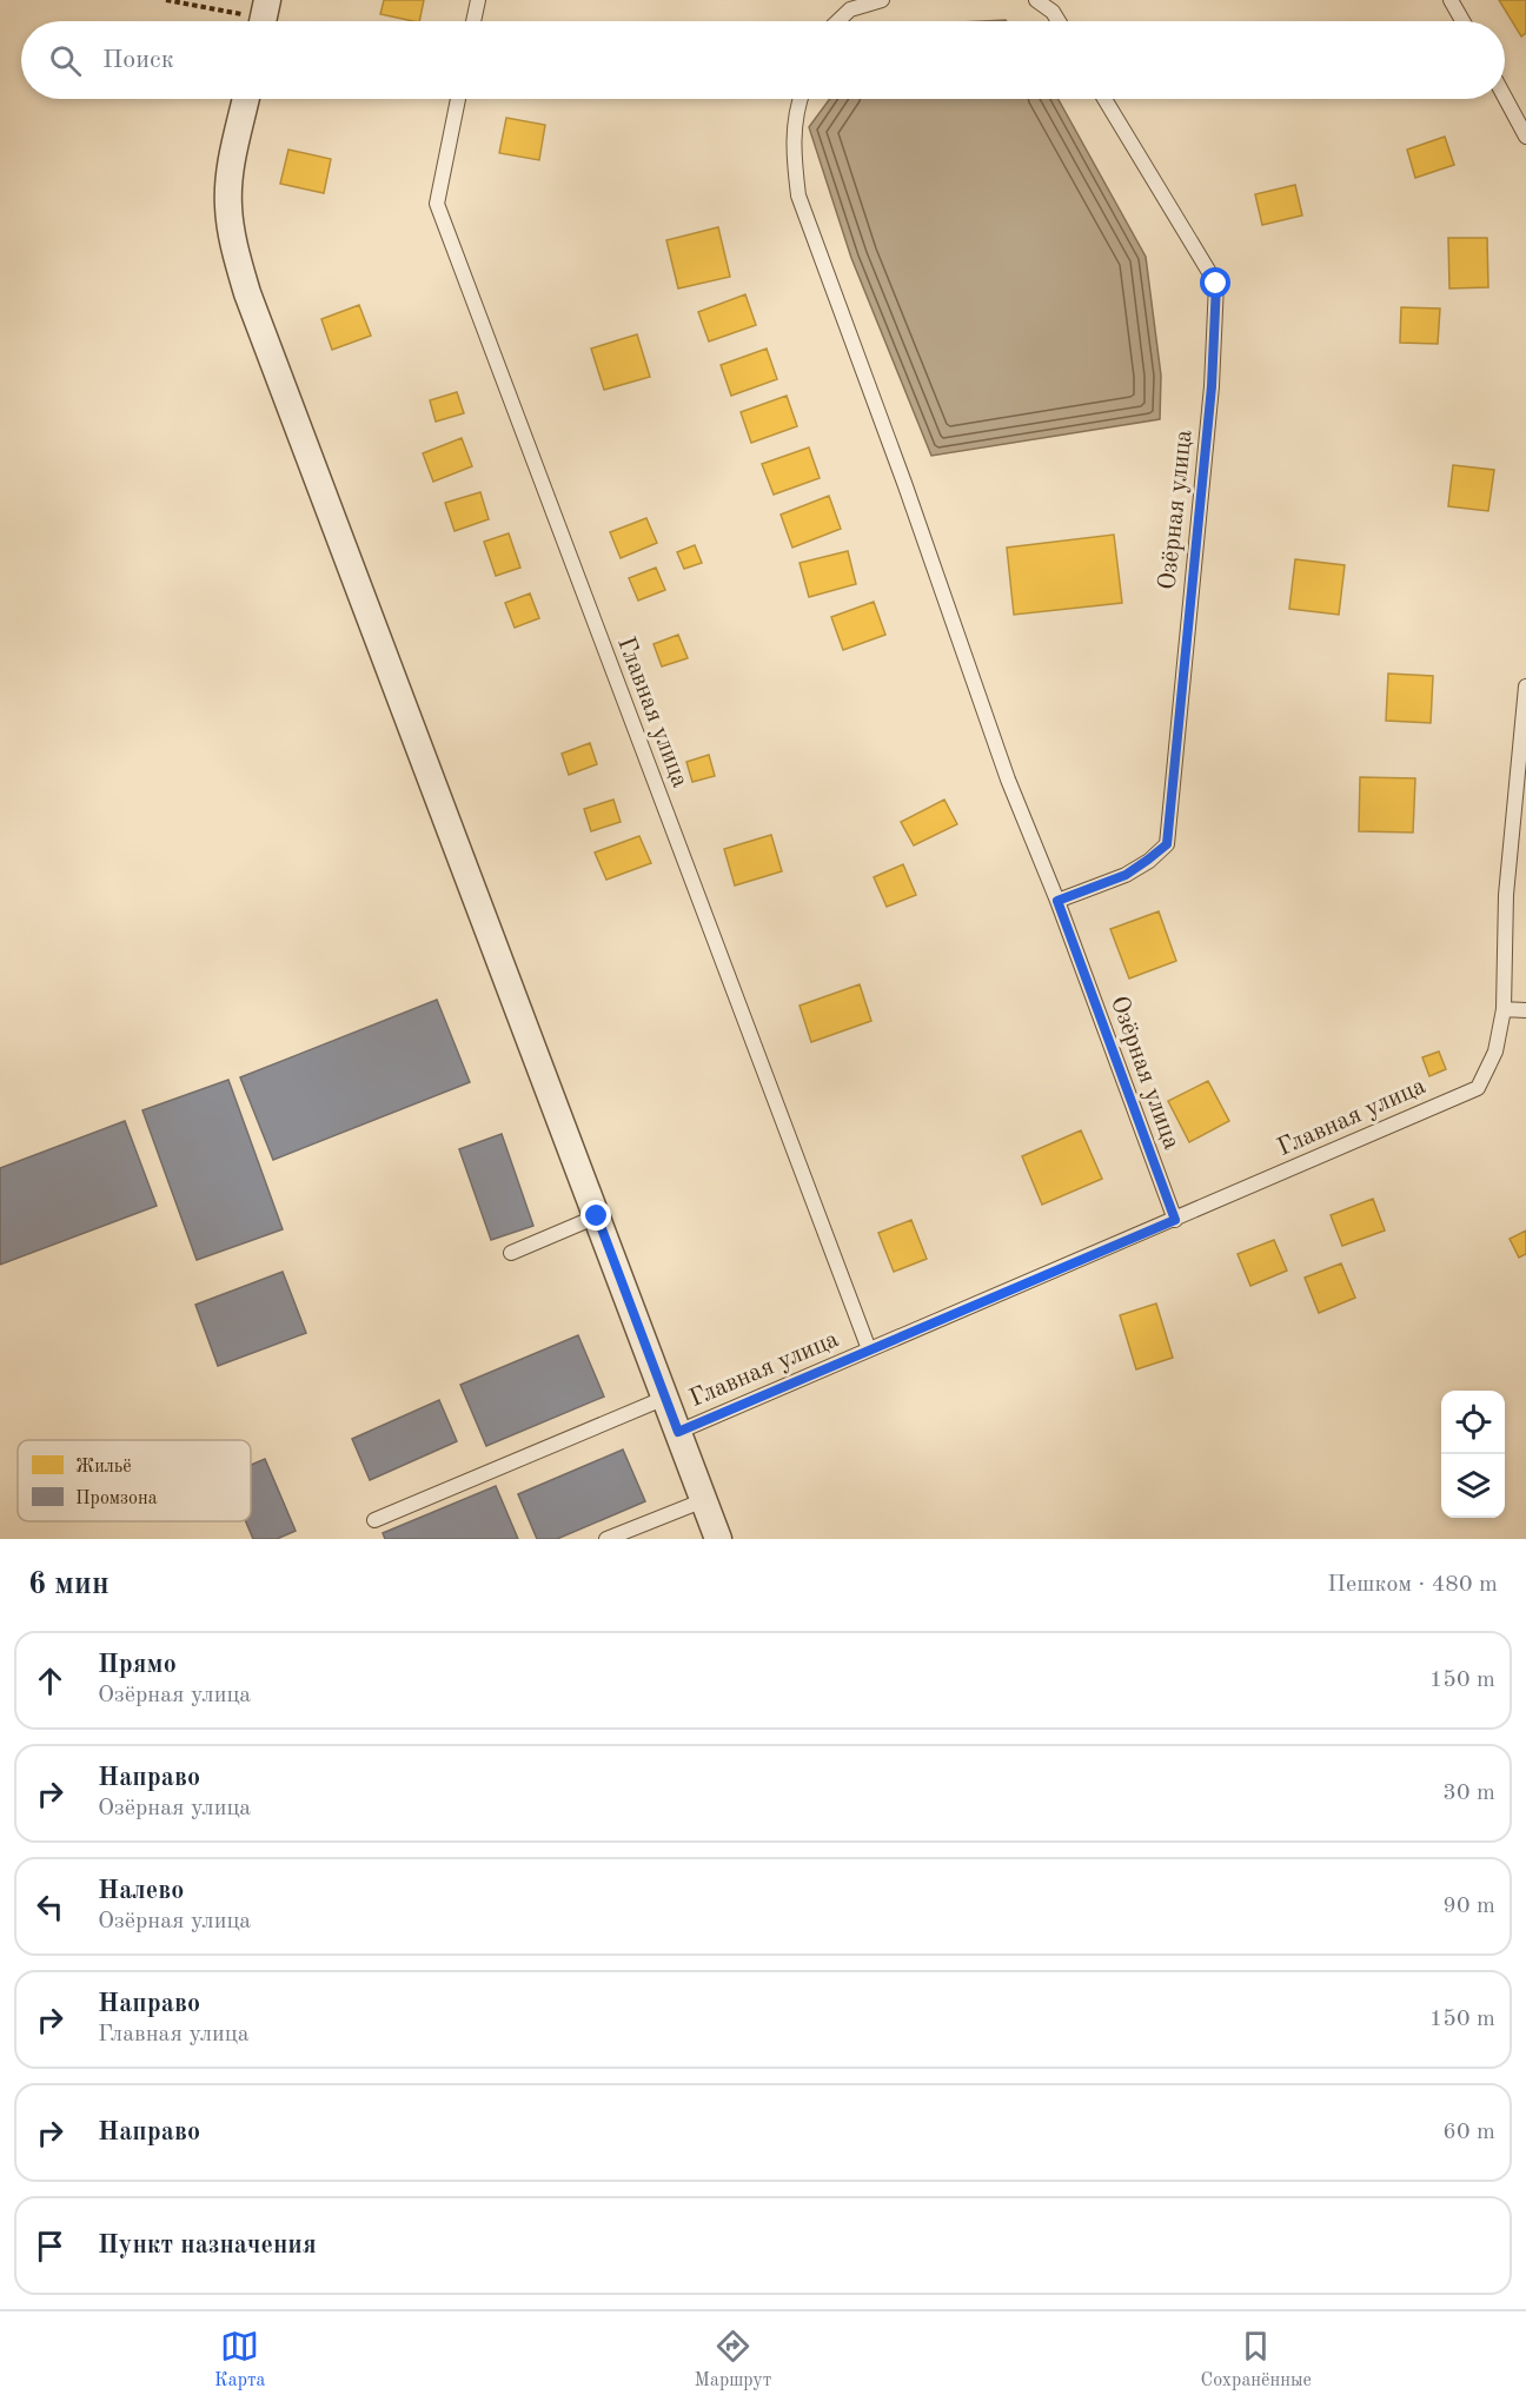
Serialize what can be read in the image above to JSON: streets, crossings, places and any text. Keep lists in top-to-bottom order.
{
  "streets": {
    "lane": ["Озёрная улица", "Главная улица"]
  },
  "crossings": [
    ["Озёрная улица", "Главная улица"]
  ],
  "legend": ["Жильё", "Промзона"],
  "page": {
    "search": "Поиск",
    "heading": ["6 мин", "Пешком · 480 m"],
    "list": [
      ["Прямо", "Озёрная улица", "150 m"],
      ["Направо", "Озёрная улица", "30 m"],
      ["Налево", "Озёрная улица", "90 m"],
      ["Направо", "Главная улица", "150 m"],
      ["Направо", "60 m"],
      "Пункт назначения"
    ],
    "nav": ["Карта", "Маршрут", "Сохранённые"]
  }
}
